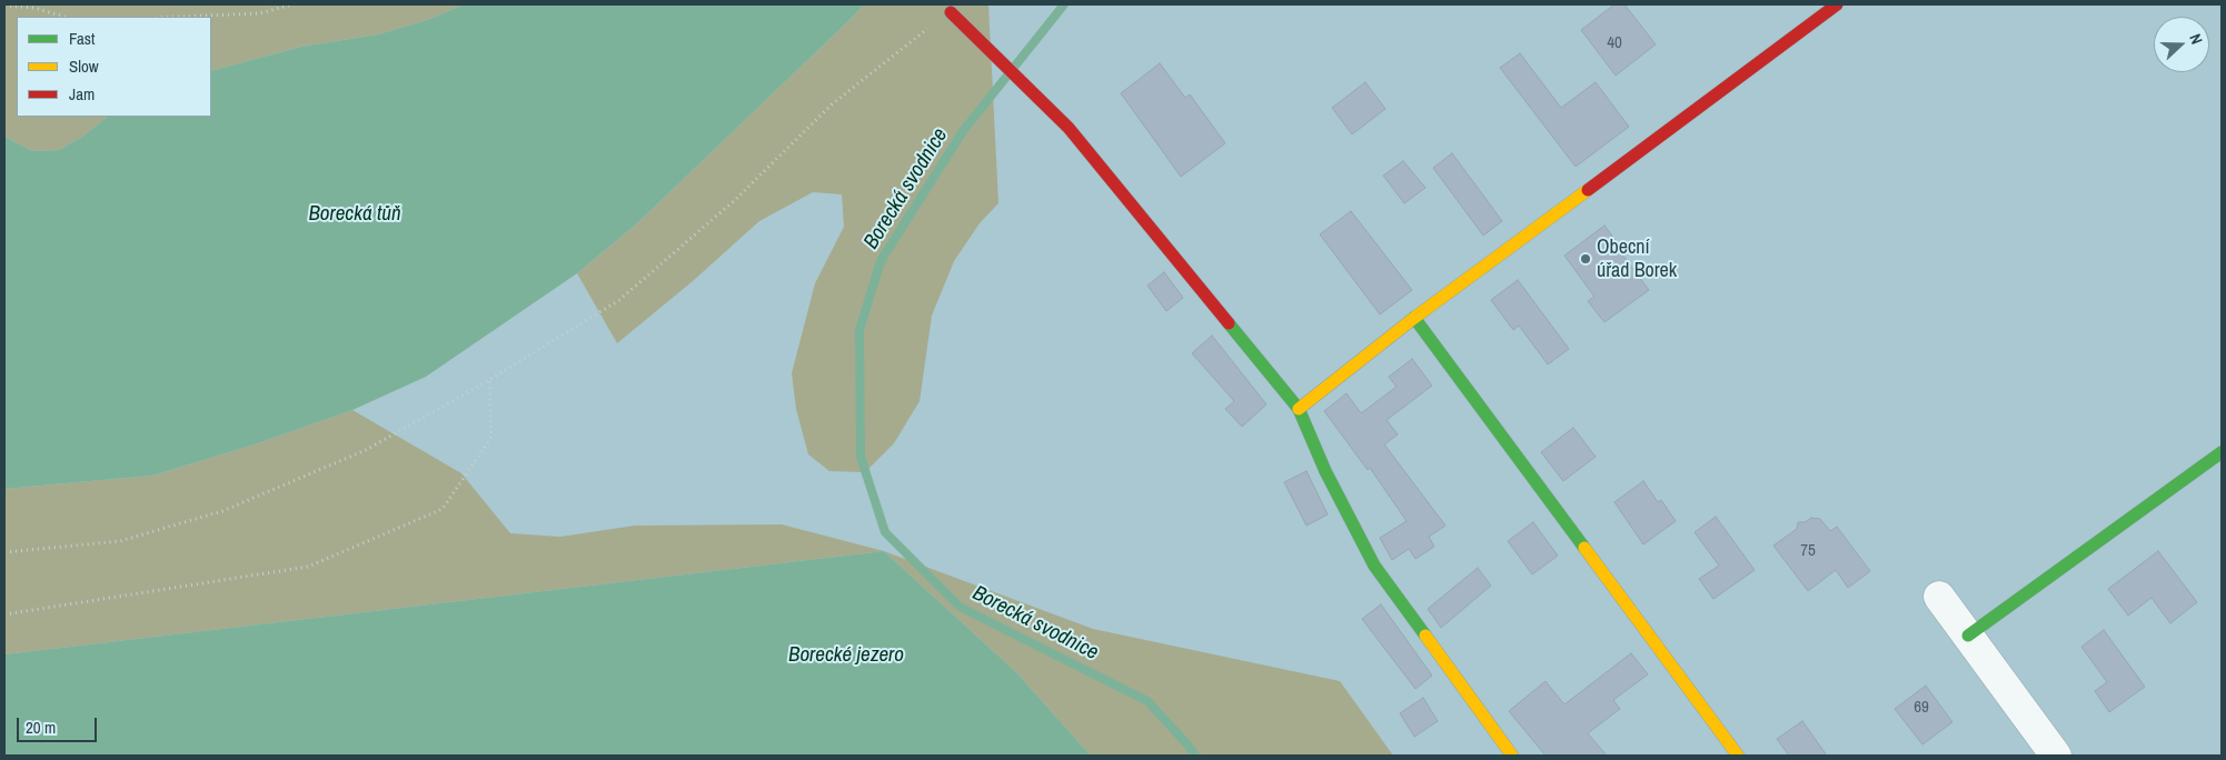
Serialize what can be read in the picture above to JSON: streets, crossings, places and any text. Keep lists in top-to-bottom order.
{
  "water": ["Borecká svodnice", "Borecká tůň", "Borecké jezero"],
  "places": ["Obecní úřad Borek"],
  "house_numbers": ["40", "75", "69"],
  "legend": ["Fast", "Slow", "Jam"],
  "scale_bar": "20 m",
  "north": "right"
}
